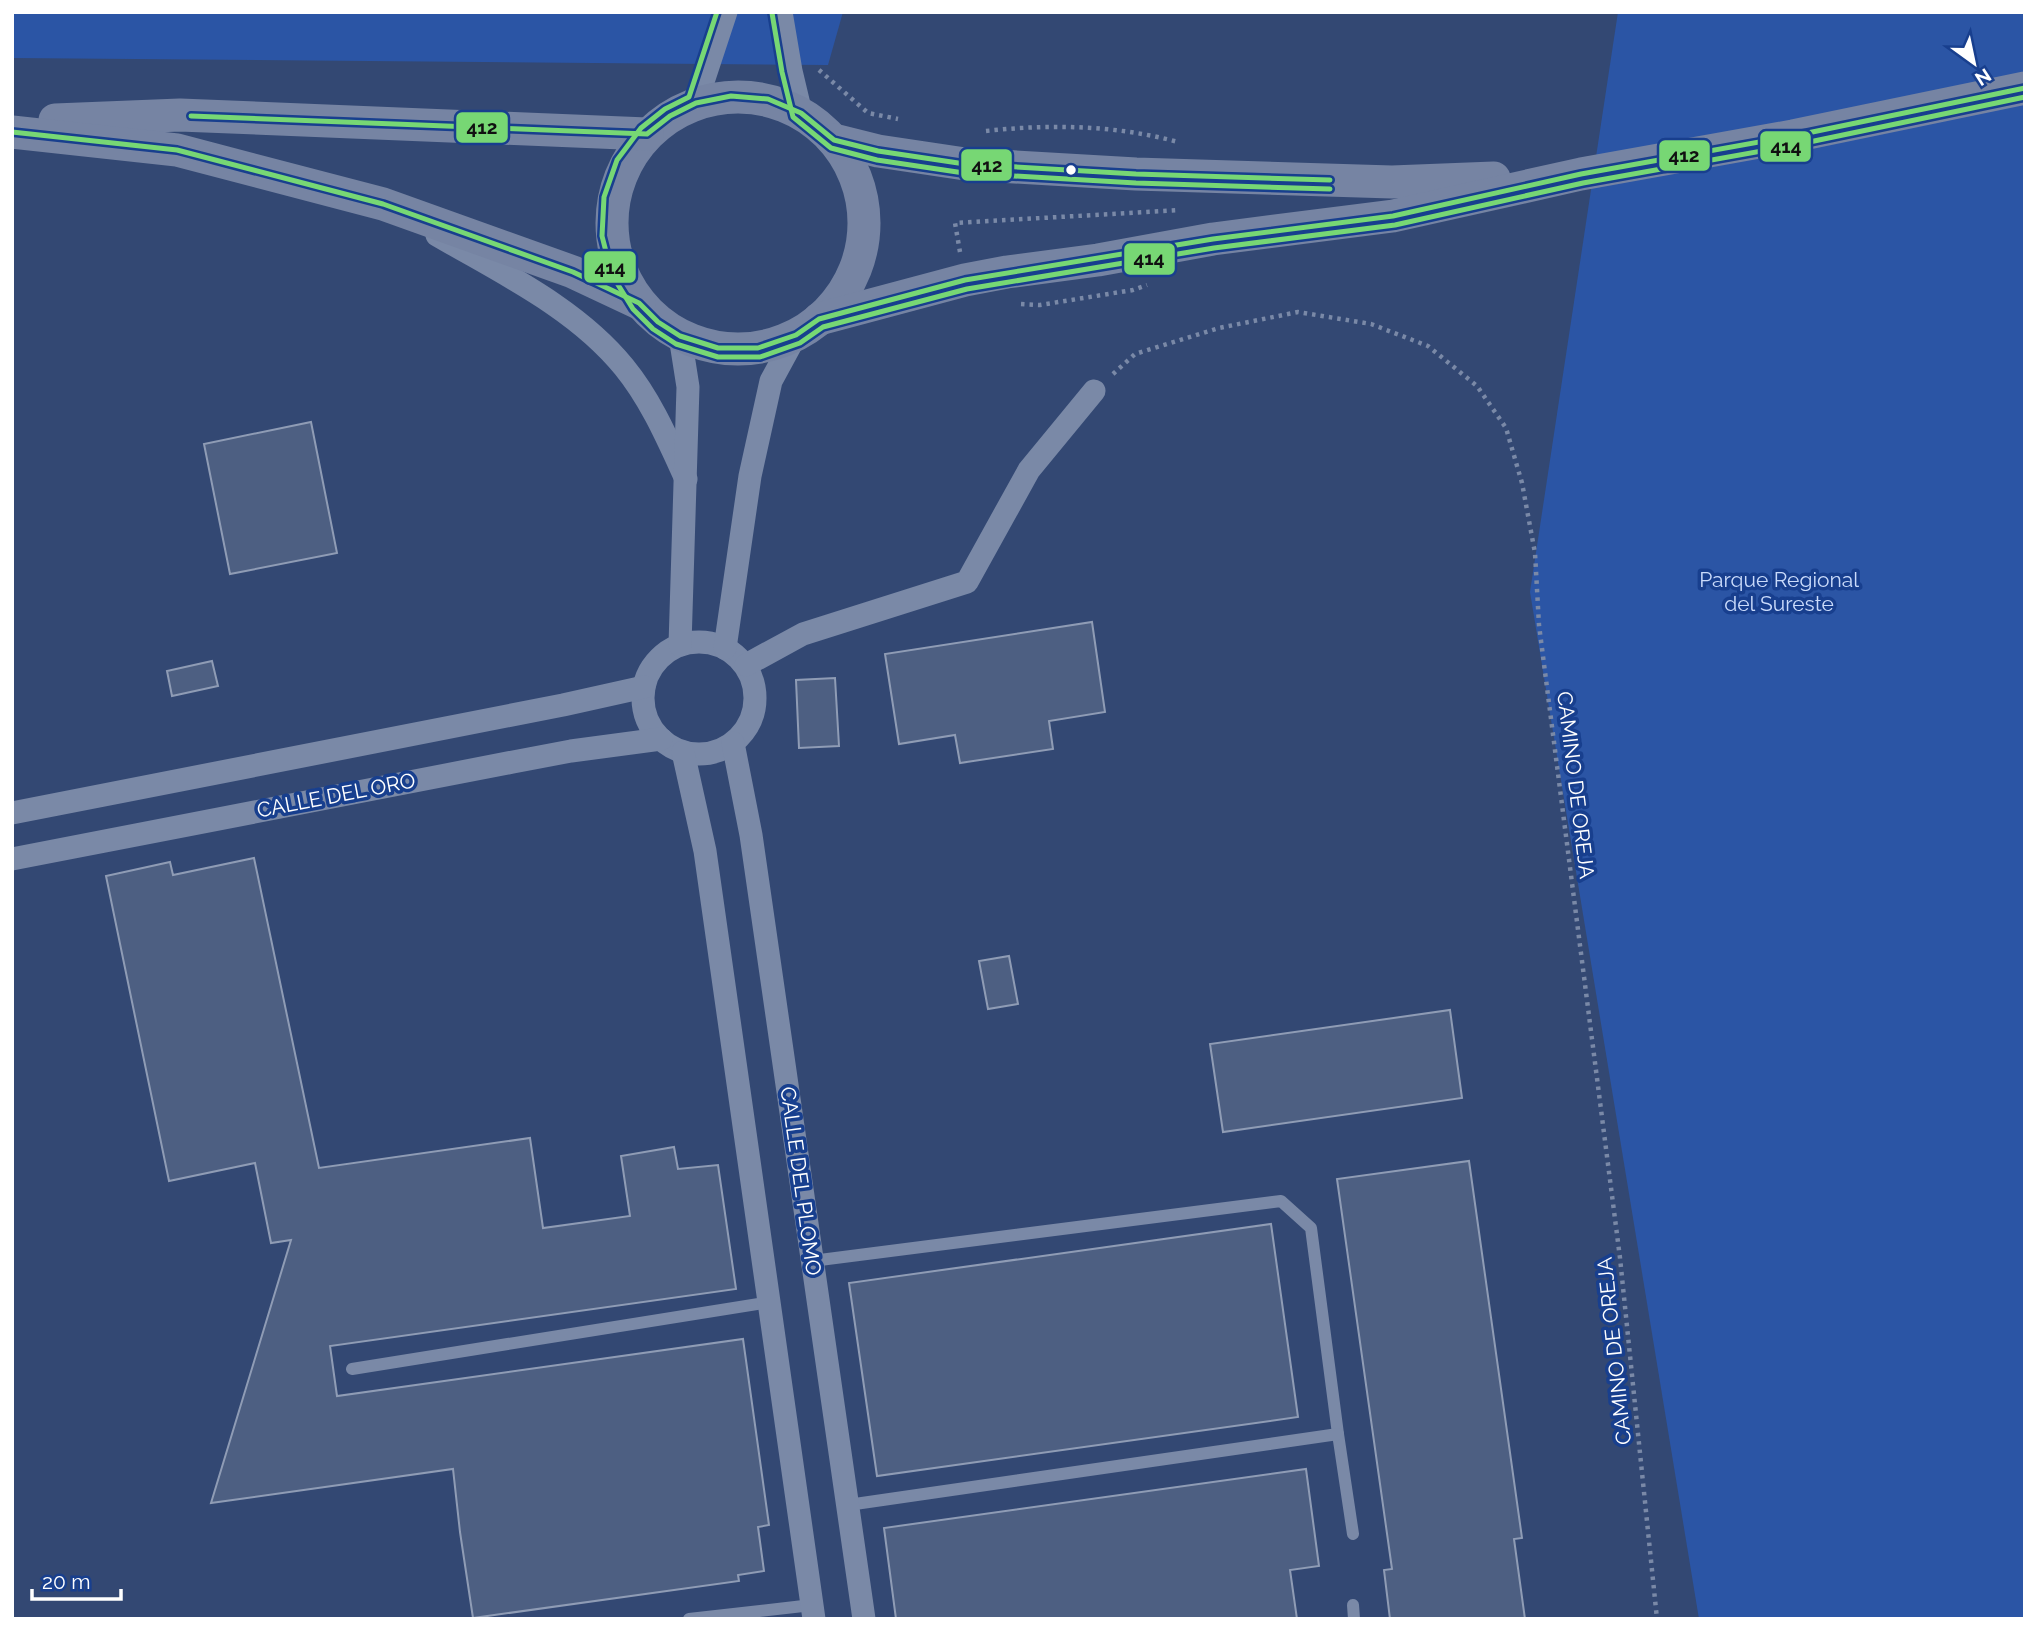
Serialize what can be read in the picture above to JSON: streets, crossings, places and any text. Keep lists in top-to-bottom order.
{
  "streets": {
    "street": ["CALLE DEL ORO", "CALLE DEL PLOMO"],
    "path": ["CAMINO DE OREJA"]
  },
  "crossings": [
    ["CALLE DEL ORO", "CALLE DEL PLOMO"]
  ],
  "parks": ["Parque Regional del Sureste"],
  "lines": ["transit line 414", "transit line 412"],
  "scale_bar": "20 m",
  "north": "bottom right"
}
